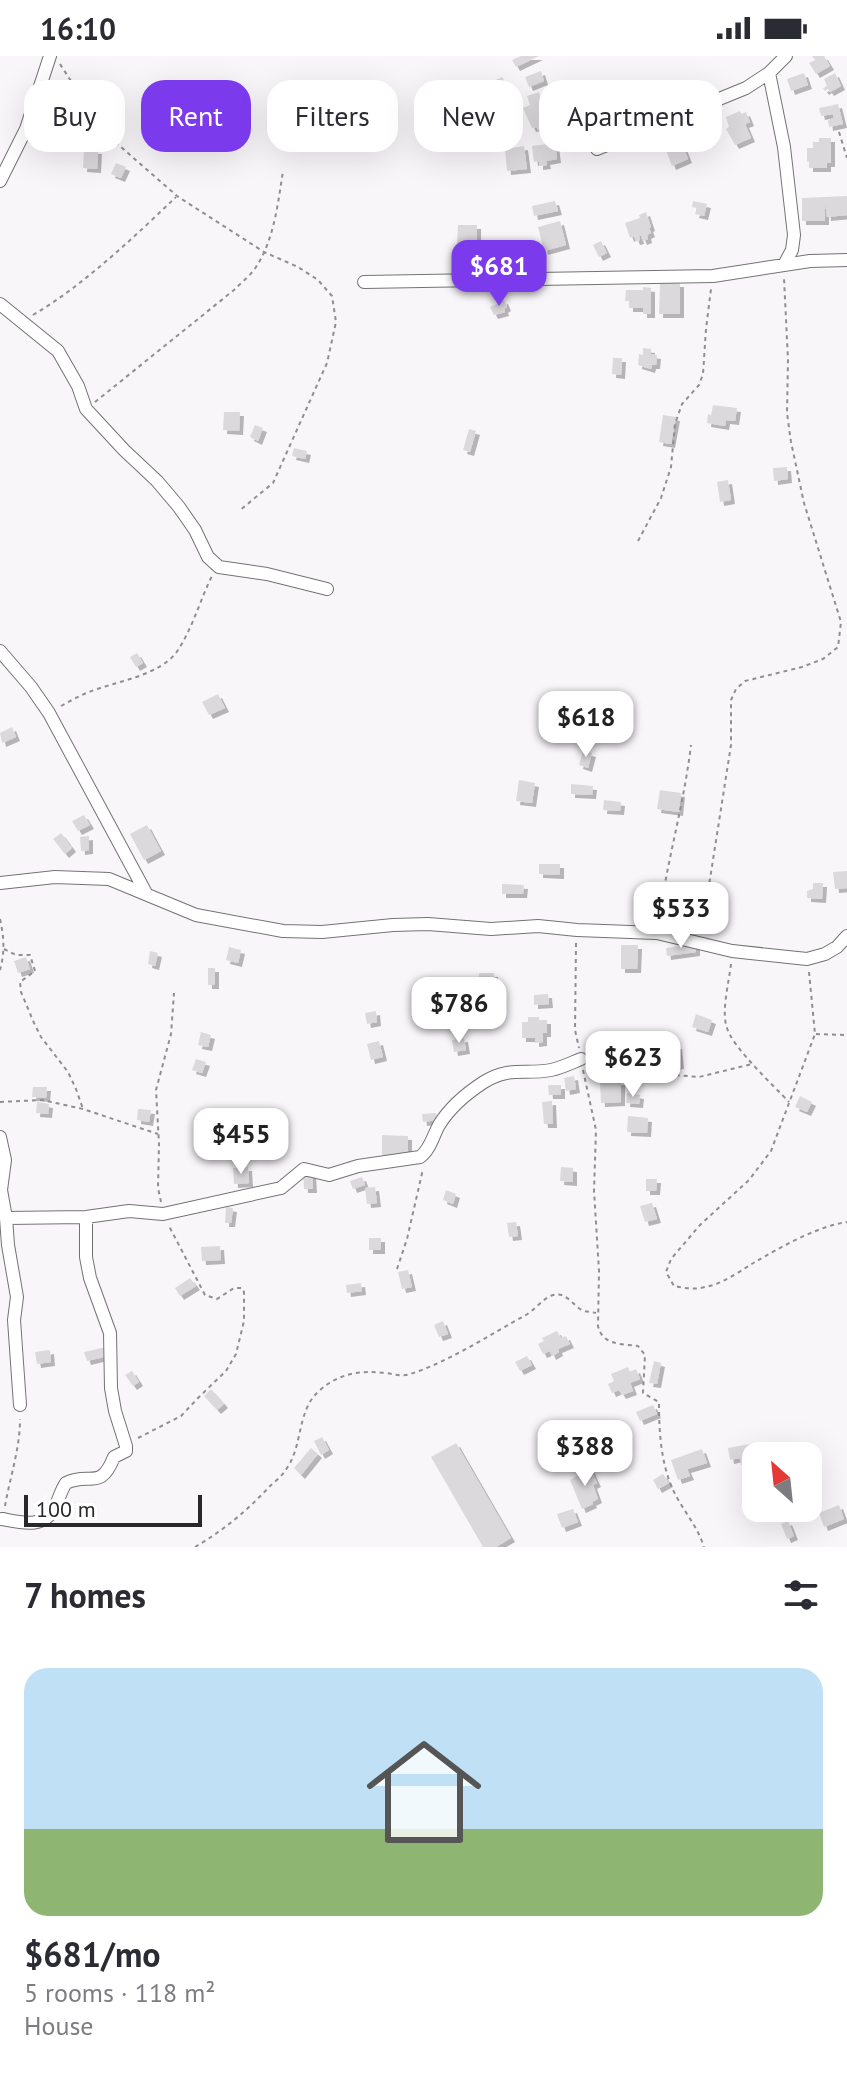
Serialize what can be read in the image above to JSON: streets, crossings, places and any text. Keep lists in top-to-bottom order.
{
  "scale_bar": "100 m",
  "north": "top left",
  "page": {
    "status": "16:10",
    "chip": [
      "Buy",
      "Rent",
      "Filters",
      "New",
      "Apartment"
    ],
    "price": [
      "$681",
      "$618",
      "$533",
      "$786",
      "$623",
      "$455",
      "$388"
    ],
    "scale": "100 m",
    "heading": "7 homes",
    "list": [
      {
        "name": "$681/mo",
        "note": "5 rooms · 118 m² · House"
      }
    ]
  }
}
